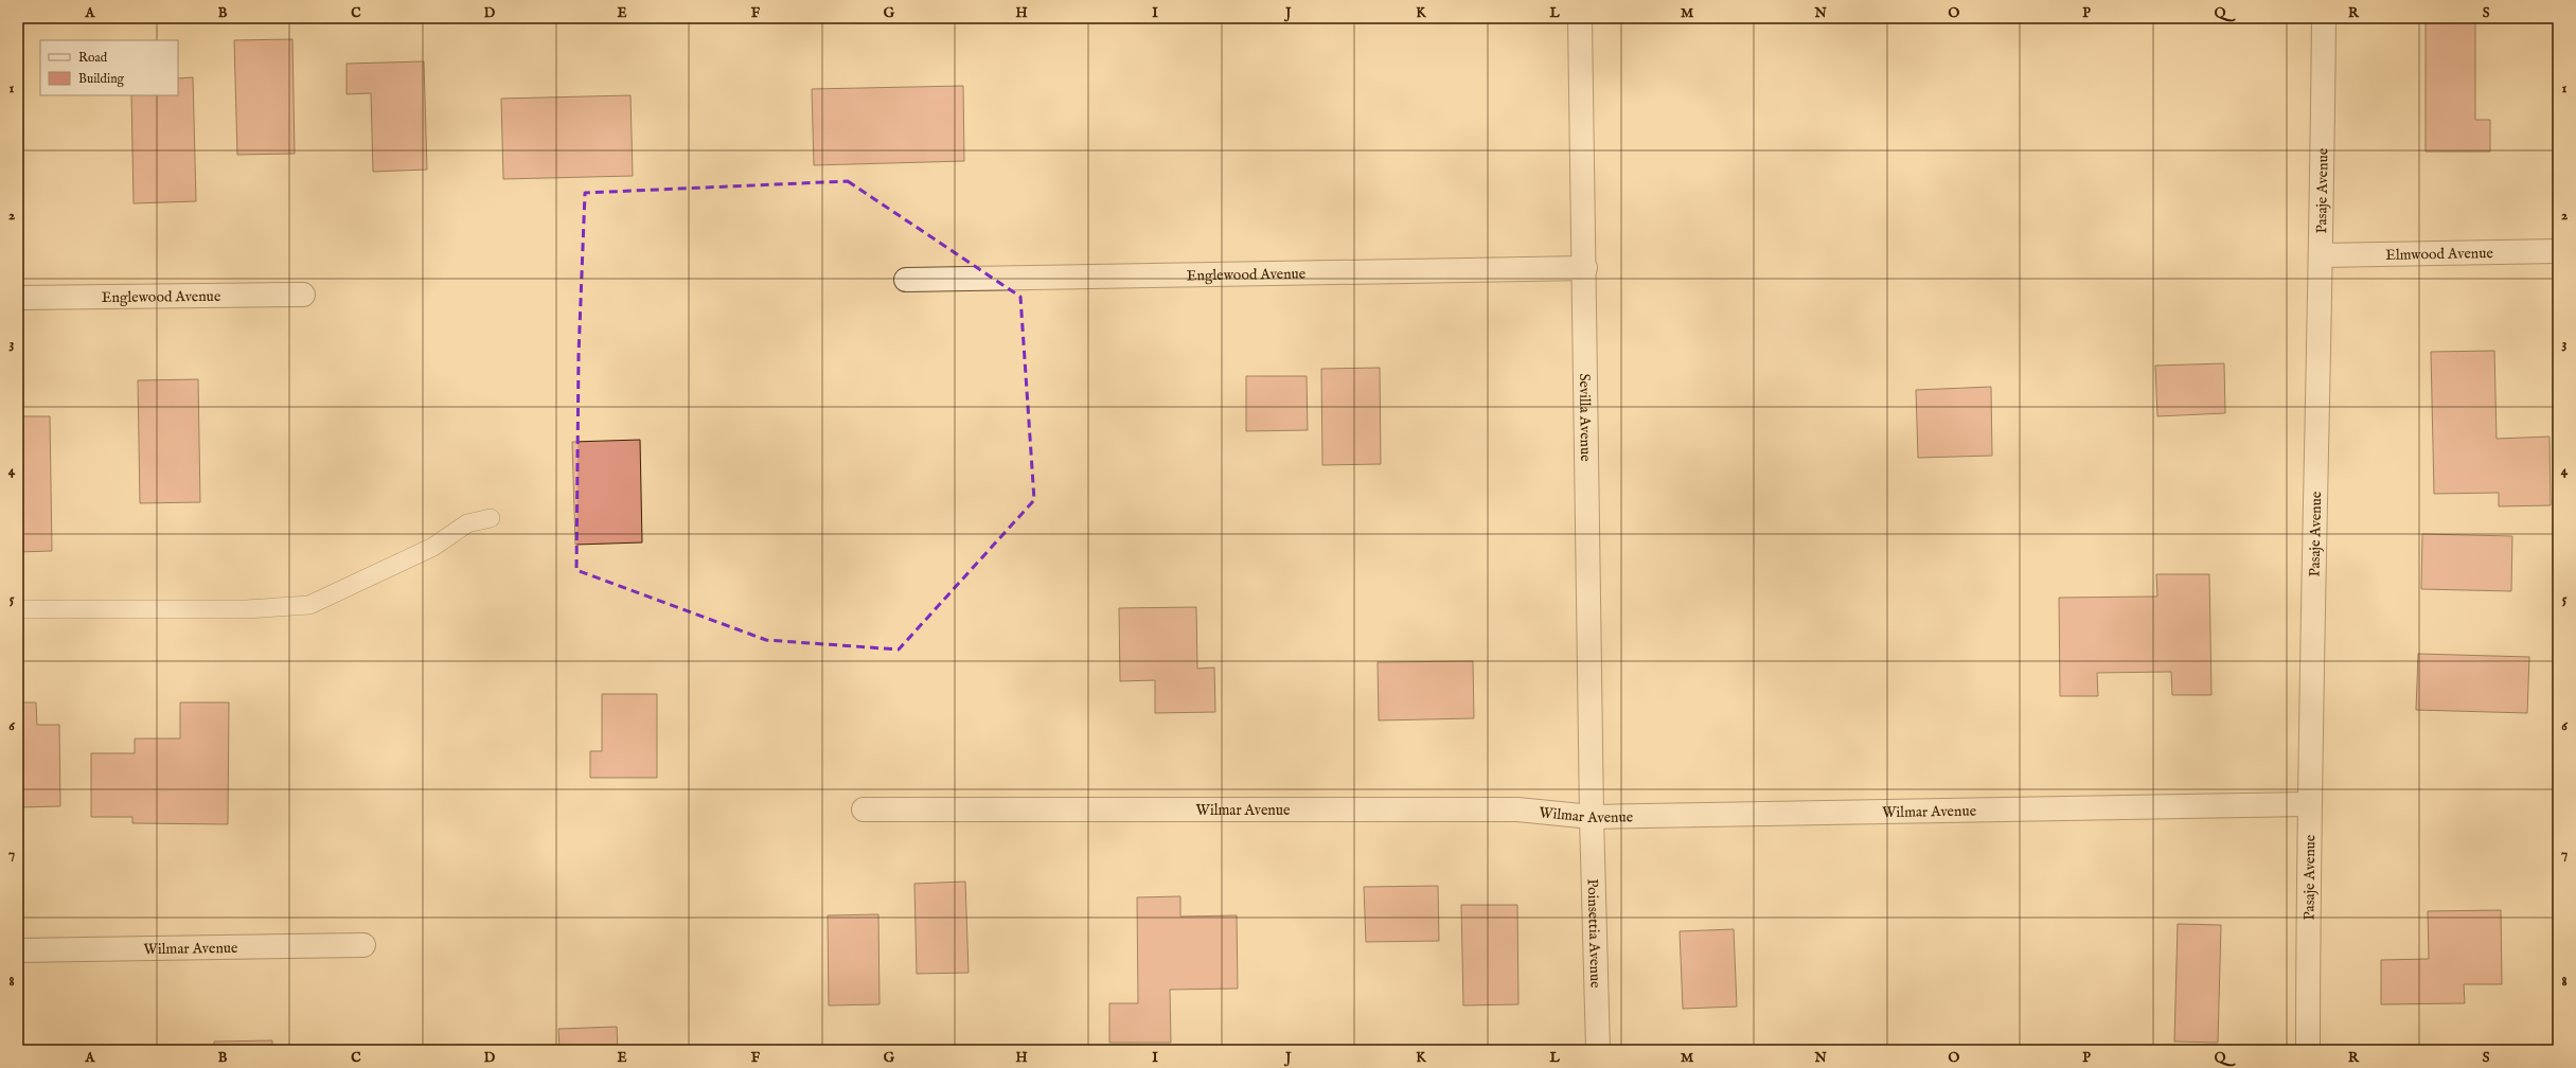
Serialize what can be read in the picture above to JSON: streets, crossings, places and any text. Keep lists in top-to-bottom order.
{
  "streets": {
    "street": [
      "Pasaje Avenue",
      "Elmwood Avenue",
      "Englewood Avenue",
      "Sevilla Avenue",
      "Wilmar Avenue",
      "Poinsettia Avenue"
    ]
  },
  "crossings": [
    ["Pasaje Avenue", "Elmwood Avenue"],
    ["Pasaje Avenue", "Wilmar Avenue"],
    ["Englewood Avenue", "Sevilla Avenue"],
    ["Sevilla Avenue", "Wilmar Avenue"],
    ["Sevilla Avenue", "Poinsettia Avenue"],
    ["Wilmar Avenue", "Poinsettia Avenue"]
  ],
  "legend": ["Road", "Building"],
  "grid": {
    "columns": [
      "A",
      "B",
      "C",
      "D",
      "E",
      "F",
      "G",
      "H",
      "I",
      "J",
      "K",
      "L",
      "M",
      "N",
      "O",
      "P",
      "Q",
      "R",
      "S"
    ],
    "rows": [
      "1",
      "2",
      "3",
      "4",
      "5",
      "6",
      "7",
      "8"
    ]
  }
}
